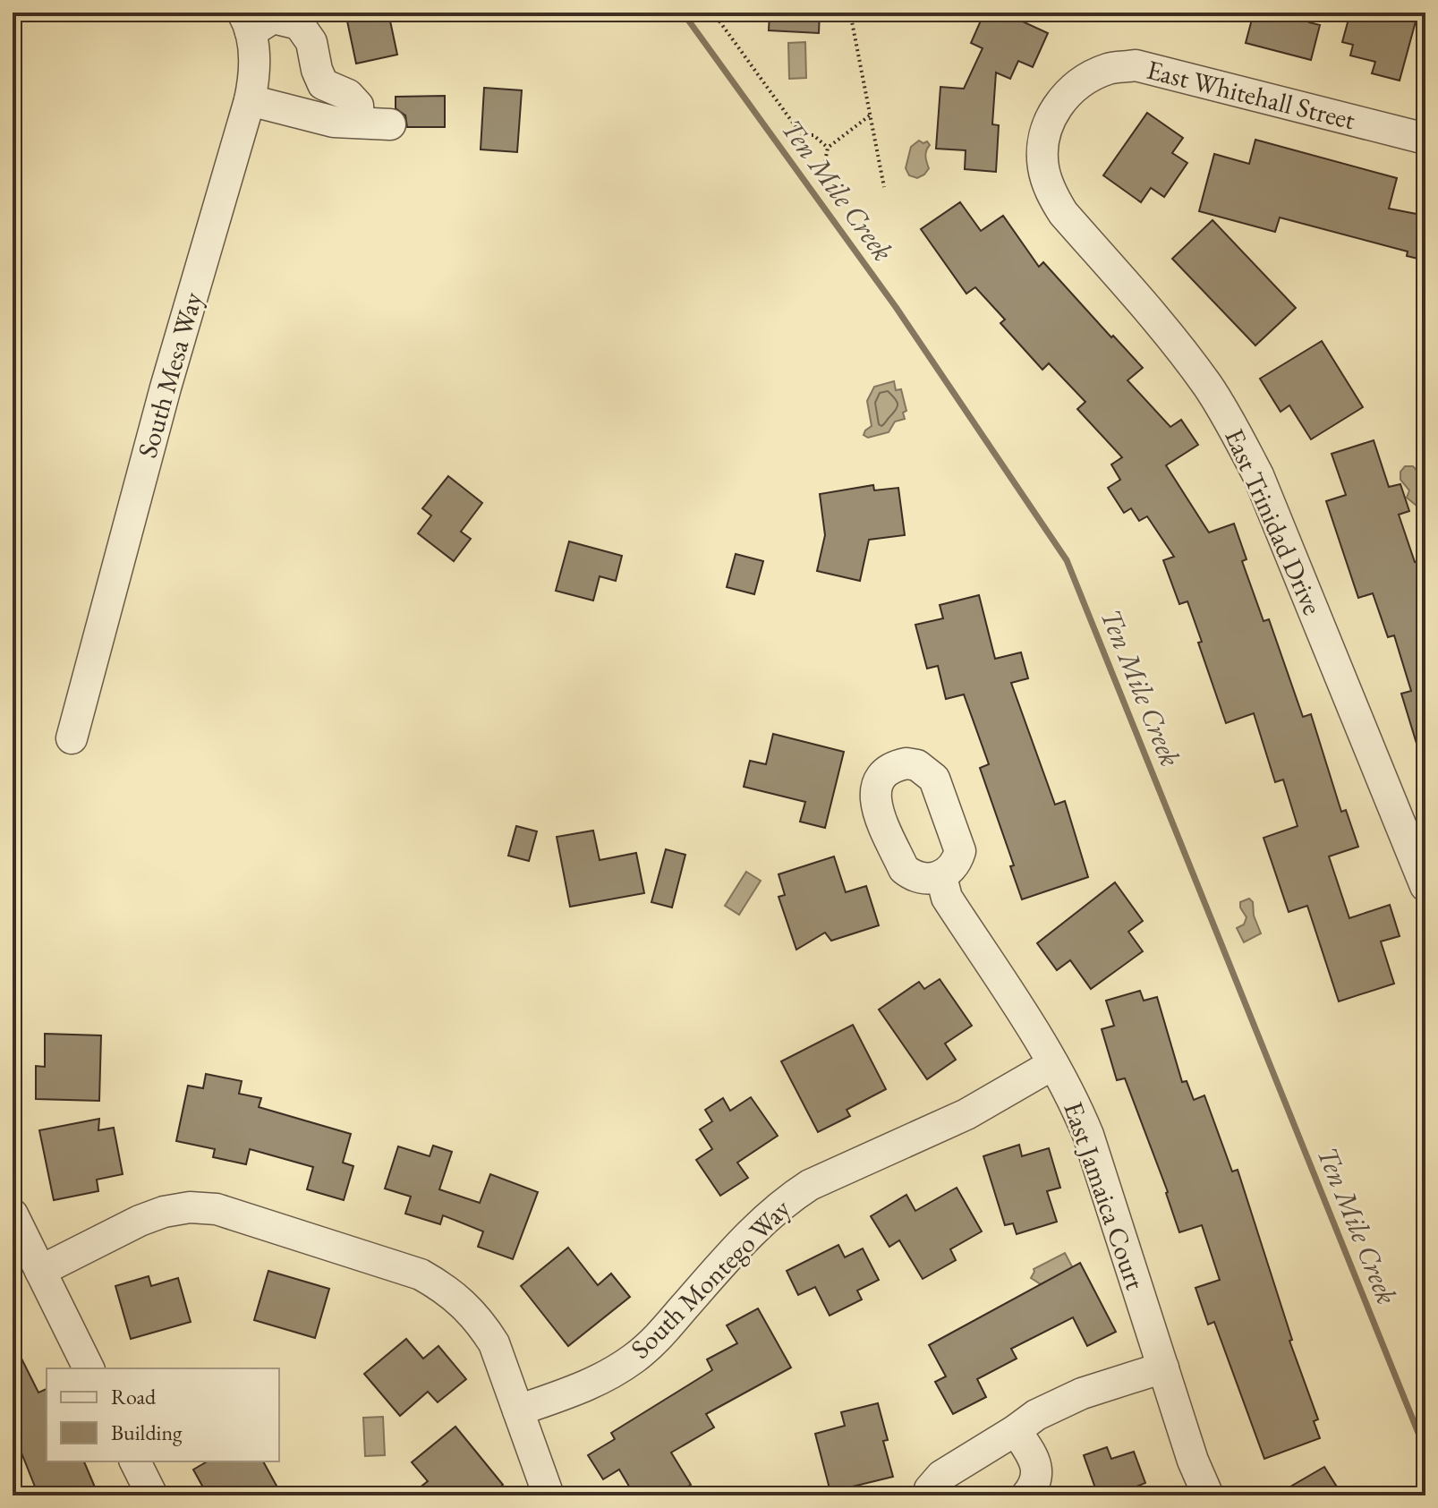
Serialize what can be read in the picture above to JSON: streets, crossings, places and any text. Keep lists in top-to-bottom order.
{
  "streets": {
    "street": [
      "East Whitehall Street",
      "South Mesa Way",
      "East Trinidad Drive",
      "East Jamaica Court",
      "South Montego Way"
    ]
  },
  "crossings": [
    ["East Whitehall Street", "East Trinidad Drive"],
    ["East Jamaica Court", "South Montego Way"]
  ],
  "water": ["Ten Mile Creek"],
  "legend": ["Road", "Building"]
}
